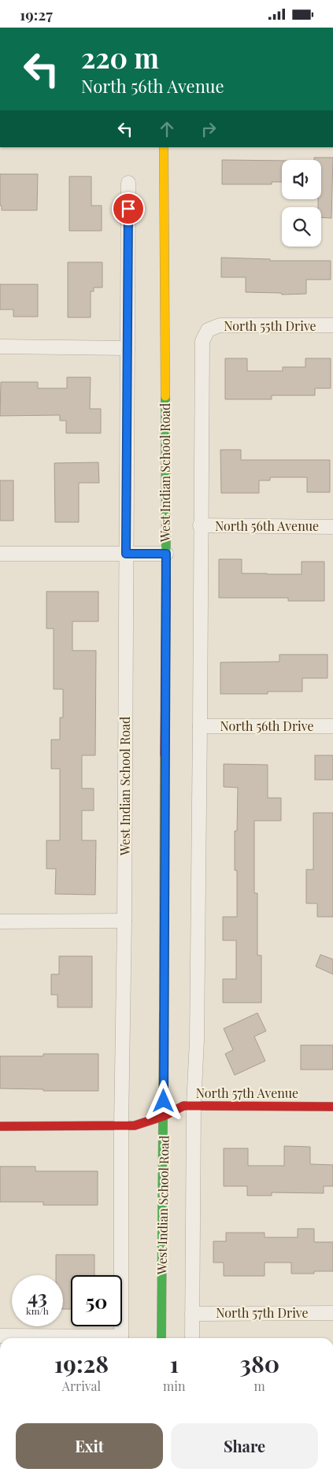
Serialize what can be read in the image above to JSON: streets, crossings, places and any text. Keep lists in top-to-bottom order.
{
  "streets": {
    "main road": ["West Indian School Road", "North 57th Avenue"],
    "street": [
      "North 55th Drive",
      "North 56th Avenue",
      "North 56th Drive",
      "North 57th Drive"
    ]
  },
  "crossings": [
    ["North 55th Drive", "North 56th Avenue"],
    ["West Indian School Road", "North 57th Avenue"]
  ],
  "page": {
    "status": "19:27",
    "turn": ["220 m", "North 56th Avenue"],
    "speed": "43 km/h",
    "limit": "50",
    "eta": [
      "19:28",
      "Arrival",
      "1",
      "min",
      "380",
      "m"
    ],
    "buttons": ["Exit", "Share"]
  }
}
